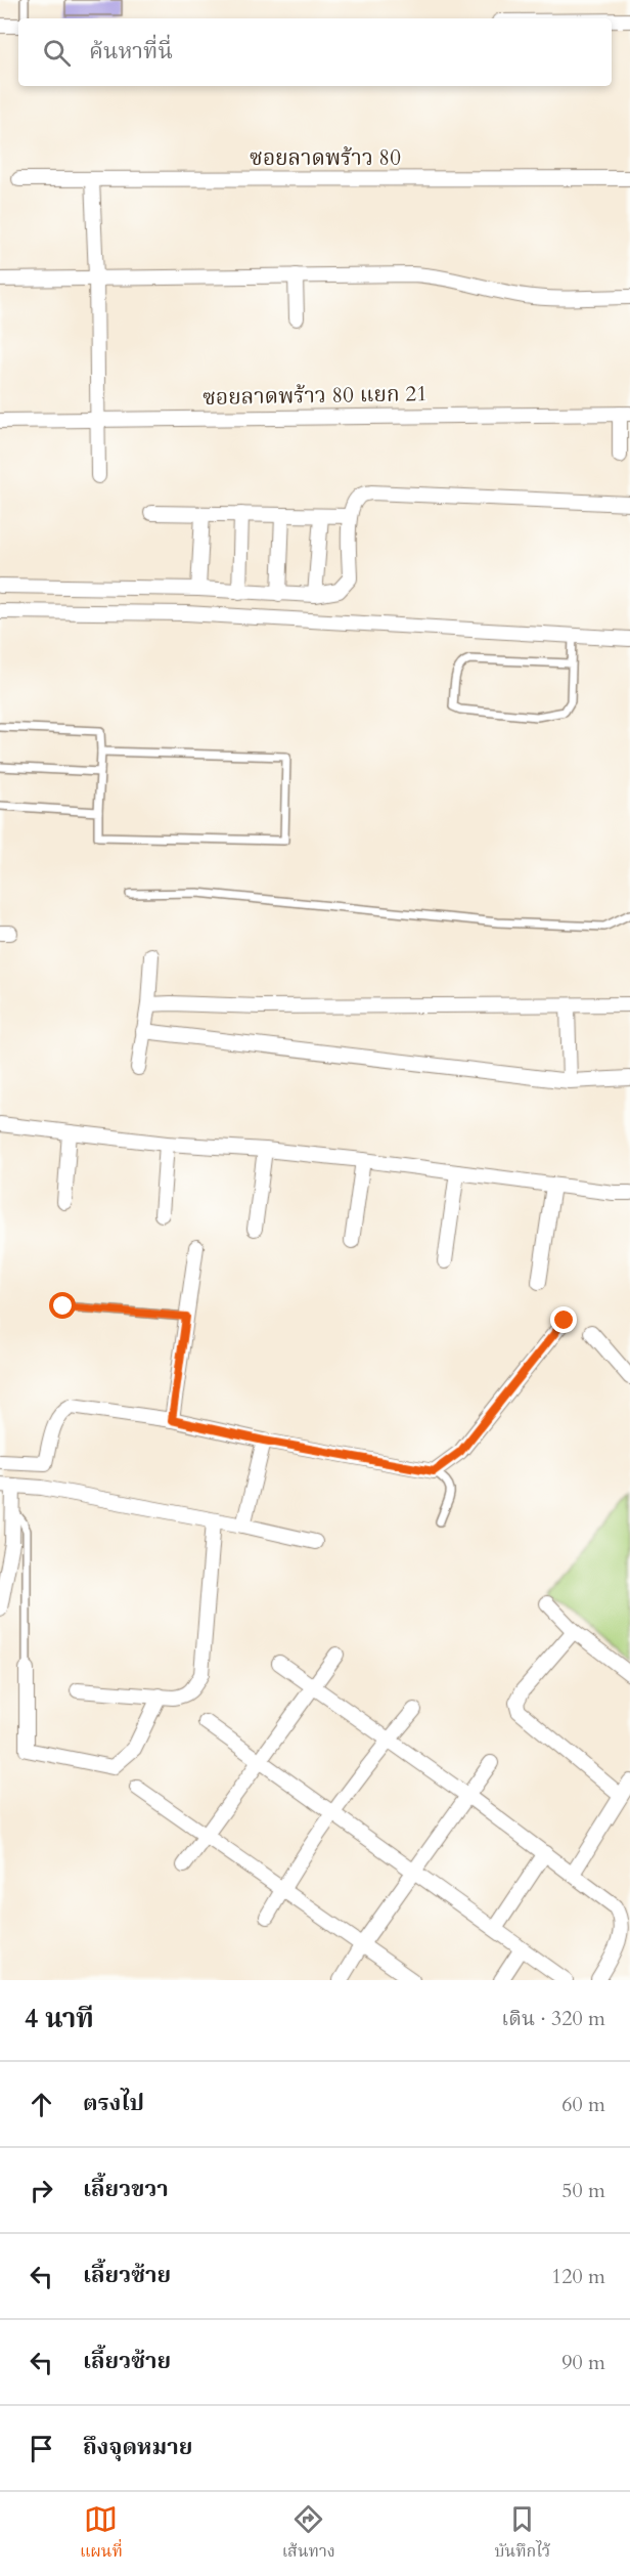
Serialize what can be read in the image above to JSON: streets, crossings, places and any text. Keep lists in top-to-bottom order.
{
  "streets": {
    "street": ["ซอยลาดพร้าว 80", "ซอยลาดพร้าว 80 แยก 21"]
  },
  "page": {
    "search": "ค้นหาที่นี่",
    "heading": ["4 นาที", "เดิน · 320 m"],
    "list": [
      ["ตรงไป", "60 m"],
      ["เลี้ยวขวา", "50 m"],
      ["เลี้ยวซ้าย", "120 m"],
      ["เลี้ยวซ้าย", "90 m"],
      "ถึงจุดหมาย"
    ],
    "nav": ["แผนที่", "เส้นทาง", "บันทึกไว้"]
  }
}
